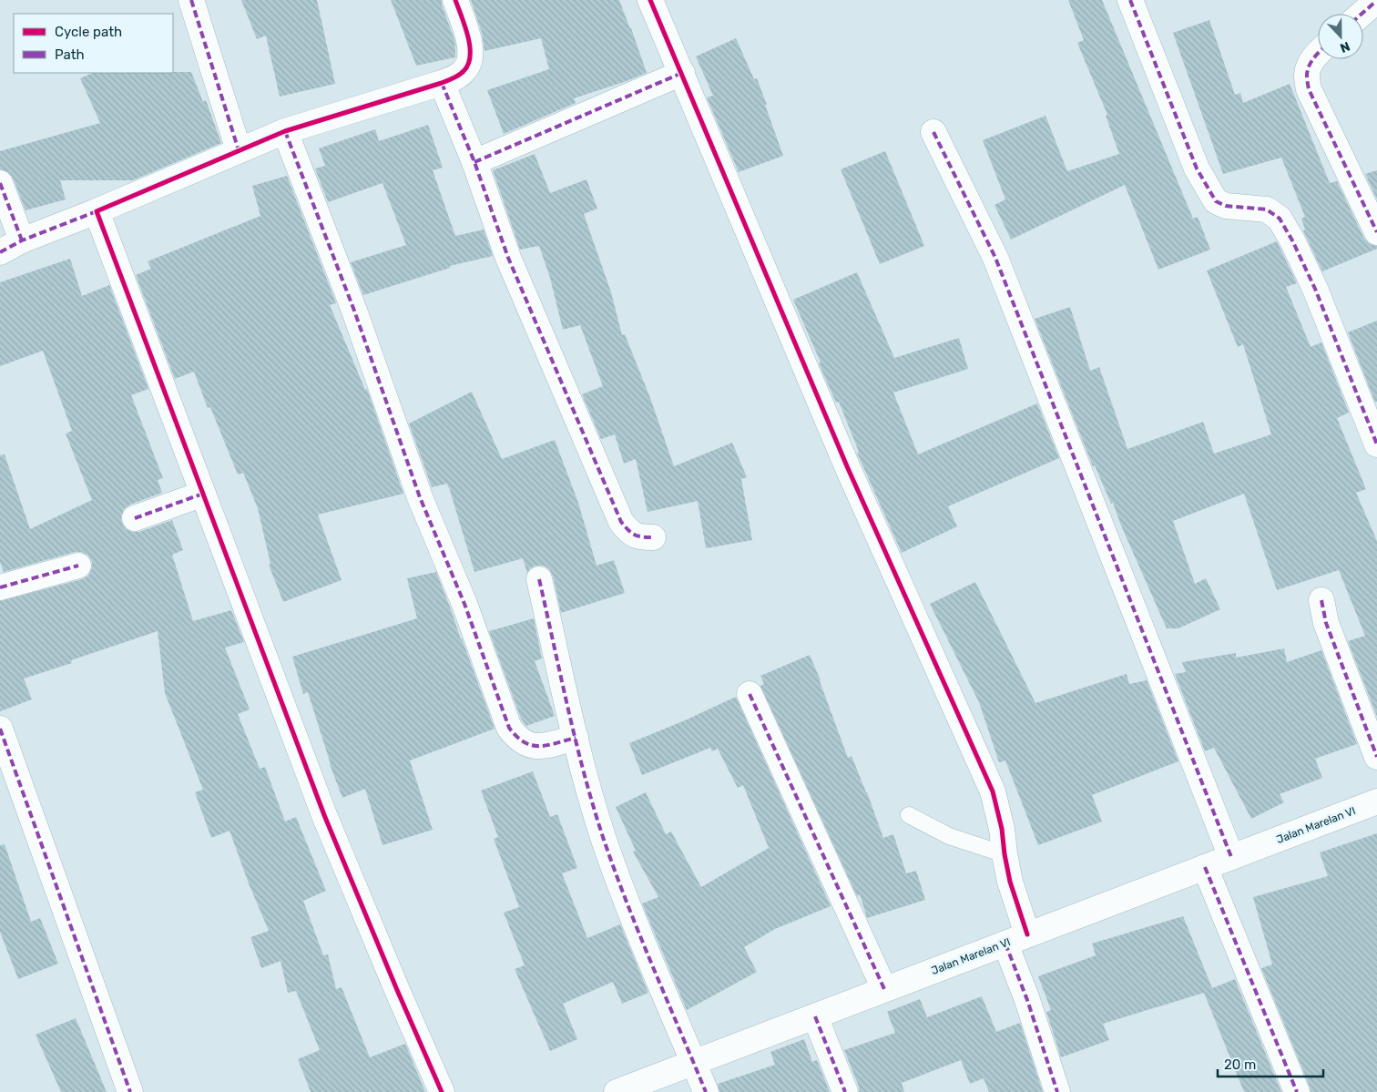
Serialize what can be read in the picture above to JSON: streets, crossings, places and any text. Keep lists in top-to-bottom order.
{
  "streets": {
    "street": ["Jalan Marelan VI"]
  },
  "legend": ["Cycle path", "Path"],
  "scale_bar": "20 m",
  "north": "bottom"
}
